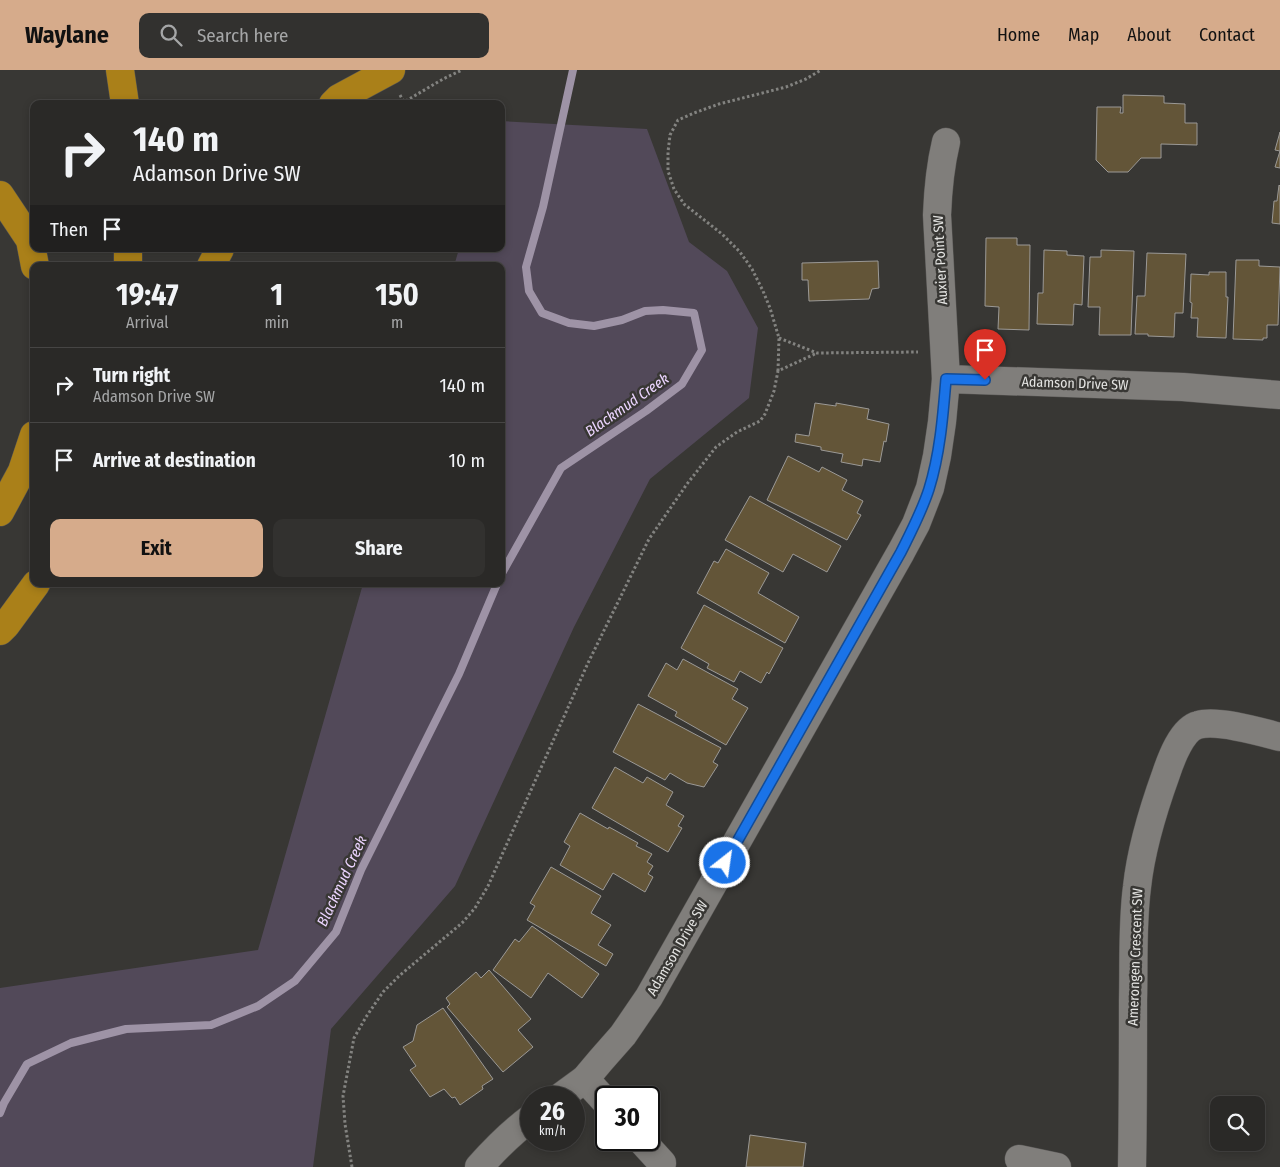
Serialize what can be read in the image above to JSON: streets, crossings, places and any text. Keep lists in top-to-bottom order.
{
  "streets": {
    "street": ["Auxier Point SW", "Adamson Drive SW", "Amerongen Crescent SW"]
  },
  "crossings": [
    ["Auxier Point SW", "Adamson Drive SW"]
  ],
  "water": ["Blackmud Creek"],
  "page": {
    "header": "Waylane",
    "search": "Search here",
    "nav": [
      "Home",
      "Map",
      "About",
      "Contact"
    ],
    "turn": ["140 m", "Adamson Drive SW"],
    "then": "Then",
    "eta": [
      "19:47",
      "Arrival",
      "1",
      "min",
      "150",
      "m"
    ],
    "list": [
      {
        "name": "Turn right",
        "note": "Adamson Drive SW",
        "value": "140 m"
      },
      {
        "name": "Arrive at destination",
        "value": "10 m"
      }
    ],
    "buttons": ["Exit", "Share"],
    "speed": "26 km/h",
    "limit": "30"
  }
}
